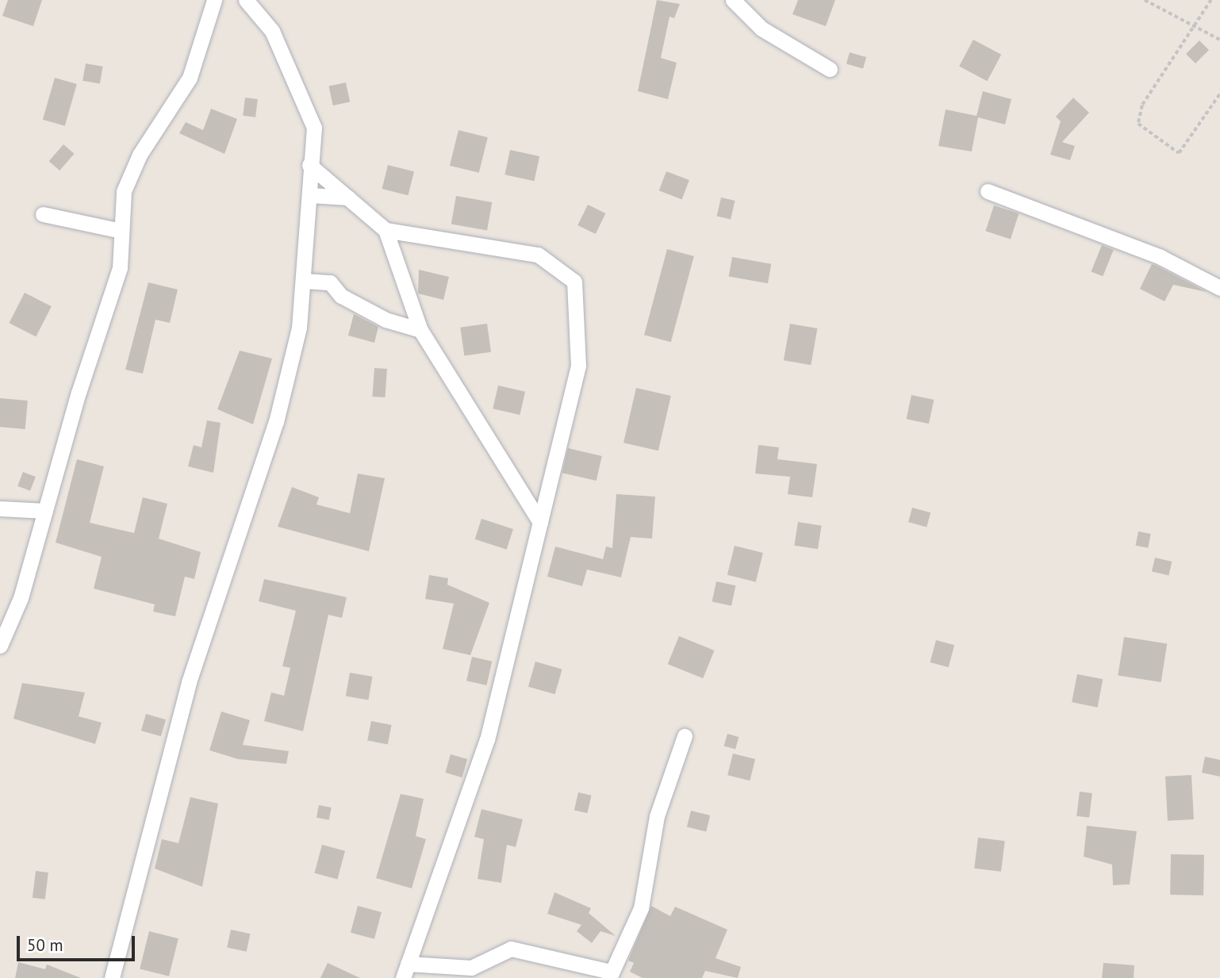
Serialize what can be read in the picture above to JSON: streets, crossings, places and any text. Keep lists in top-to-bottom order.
{
  "scale_bar": "50 m"
}
